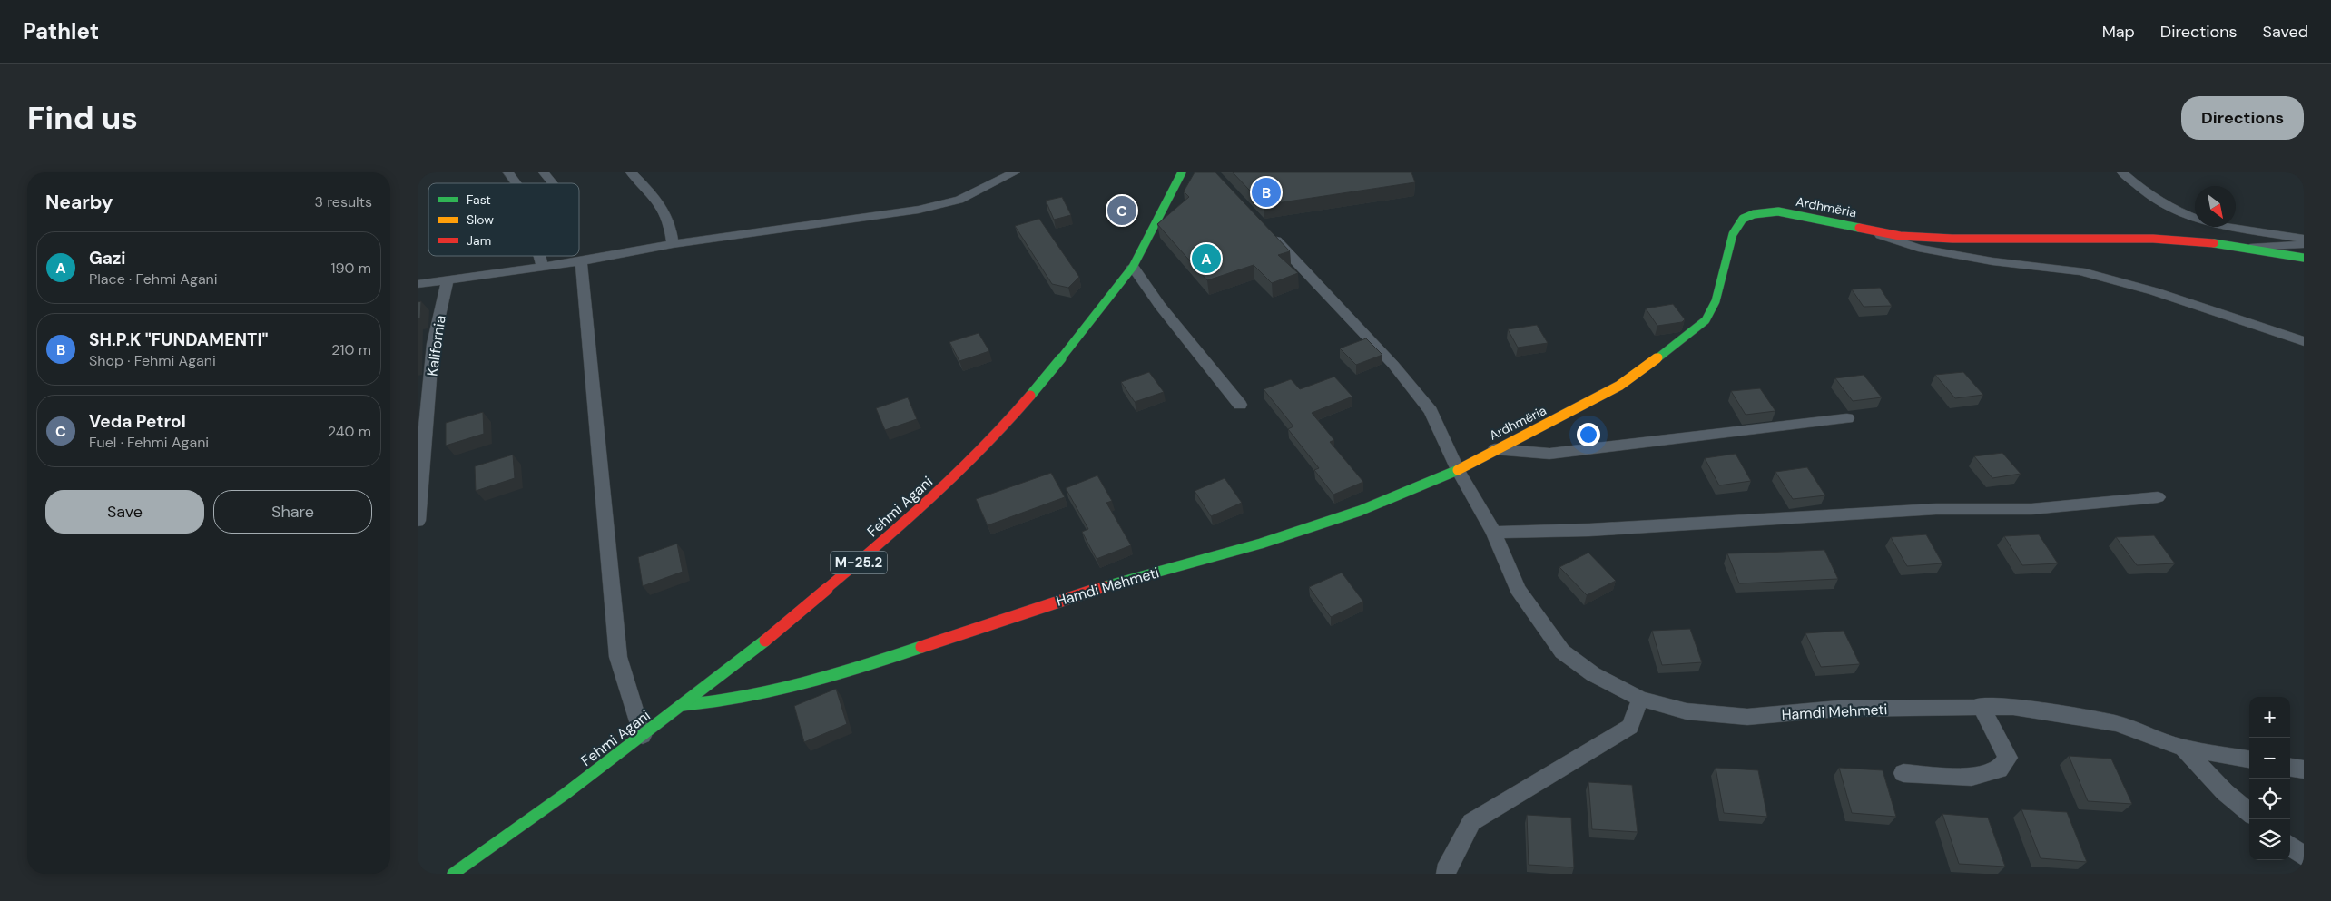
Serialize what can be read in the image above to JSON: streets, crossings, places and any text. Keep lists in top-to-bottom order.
{
  "streets": {
    "street": [
      "Ardhmëria",
      "Kalifornia",
      "Fehmi Agani",
      "M-25.2",
      "Hamdi Mehmeti"
    ]
  },
  "crossings": [
    ["Ardhmëria", "Hamdi Mehmeti"],
    ["Fehmi Agani", "Hamdi Mehmeti"]
  ],
  "legend": ["Fast", "Slow", "Jam"],
  "north": "bottom right",
  "page": {
    "header": "Pathlet",
    "nav": ["Map", "Directions", "Saved"],
    "buttons": [
      "Directions",
      ["Save", "Share"]
    ],
    "title": "Find us",
    "heading": ["Nearby", "3 results"],
    "pins": ["B", "C", "A"],
    "list": [
      {
        "mark": "A",
        "name": "Gazi",
        "note": "Place · Fehmi Agani",
        "value": "190 m"
      },
      {
        "mark": "B",
        "name": "SH.P.K \"FUNDAMENTI\"",
        "note": "Shop · Fehmi Agani",
        "value": "210 m"
      },
      {
        "mark": "C",
        "name": "Veda Petrol",
        "note": "Fuel · Fehmi Agani",
        "value": "240 m"
      }
    ],
    "map_buttons": ["+", "−"]
  }
}
